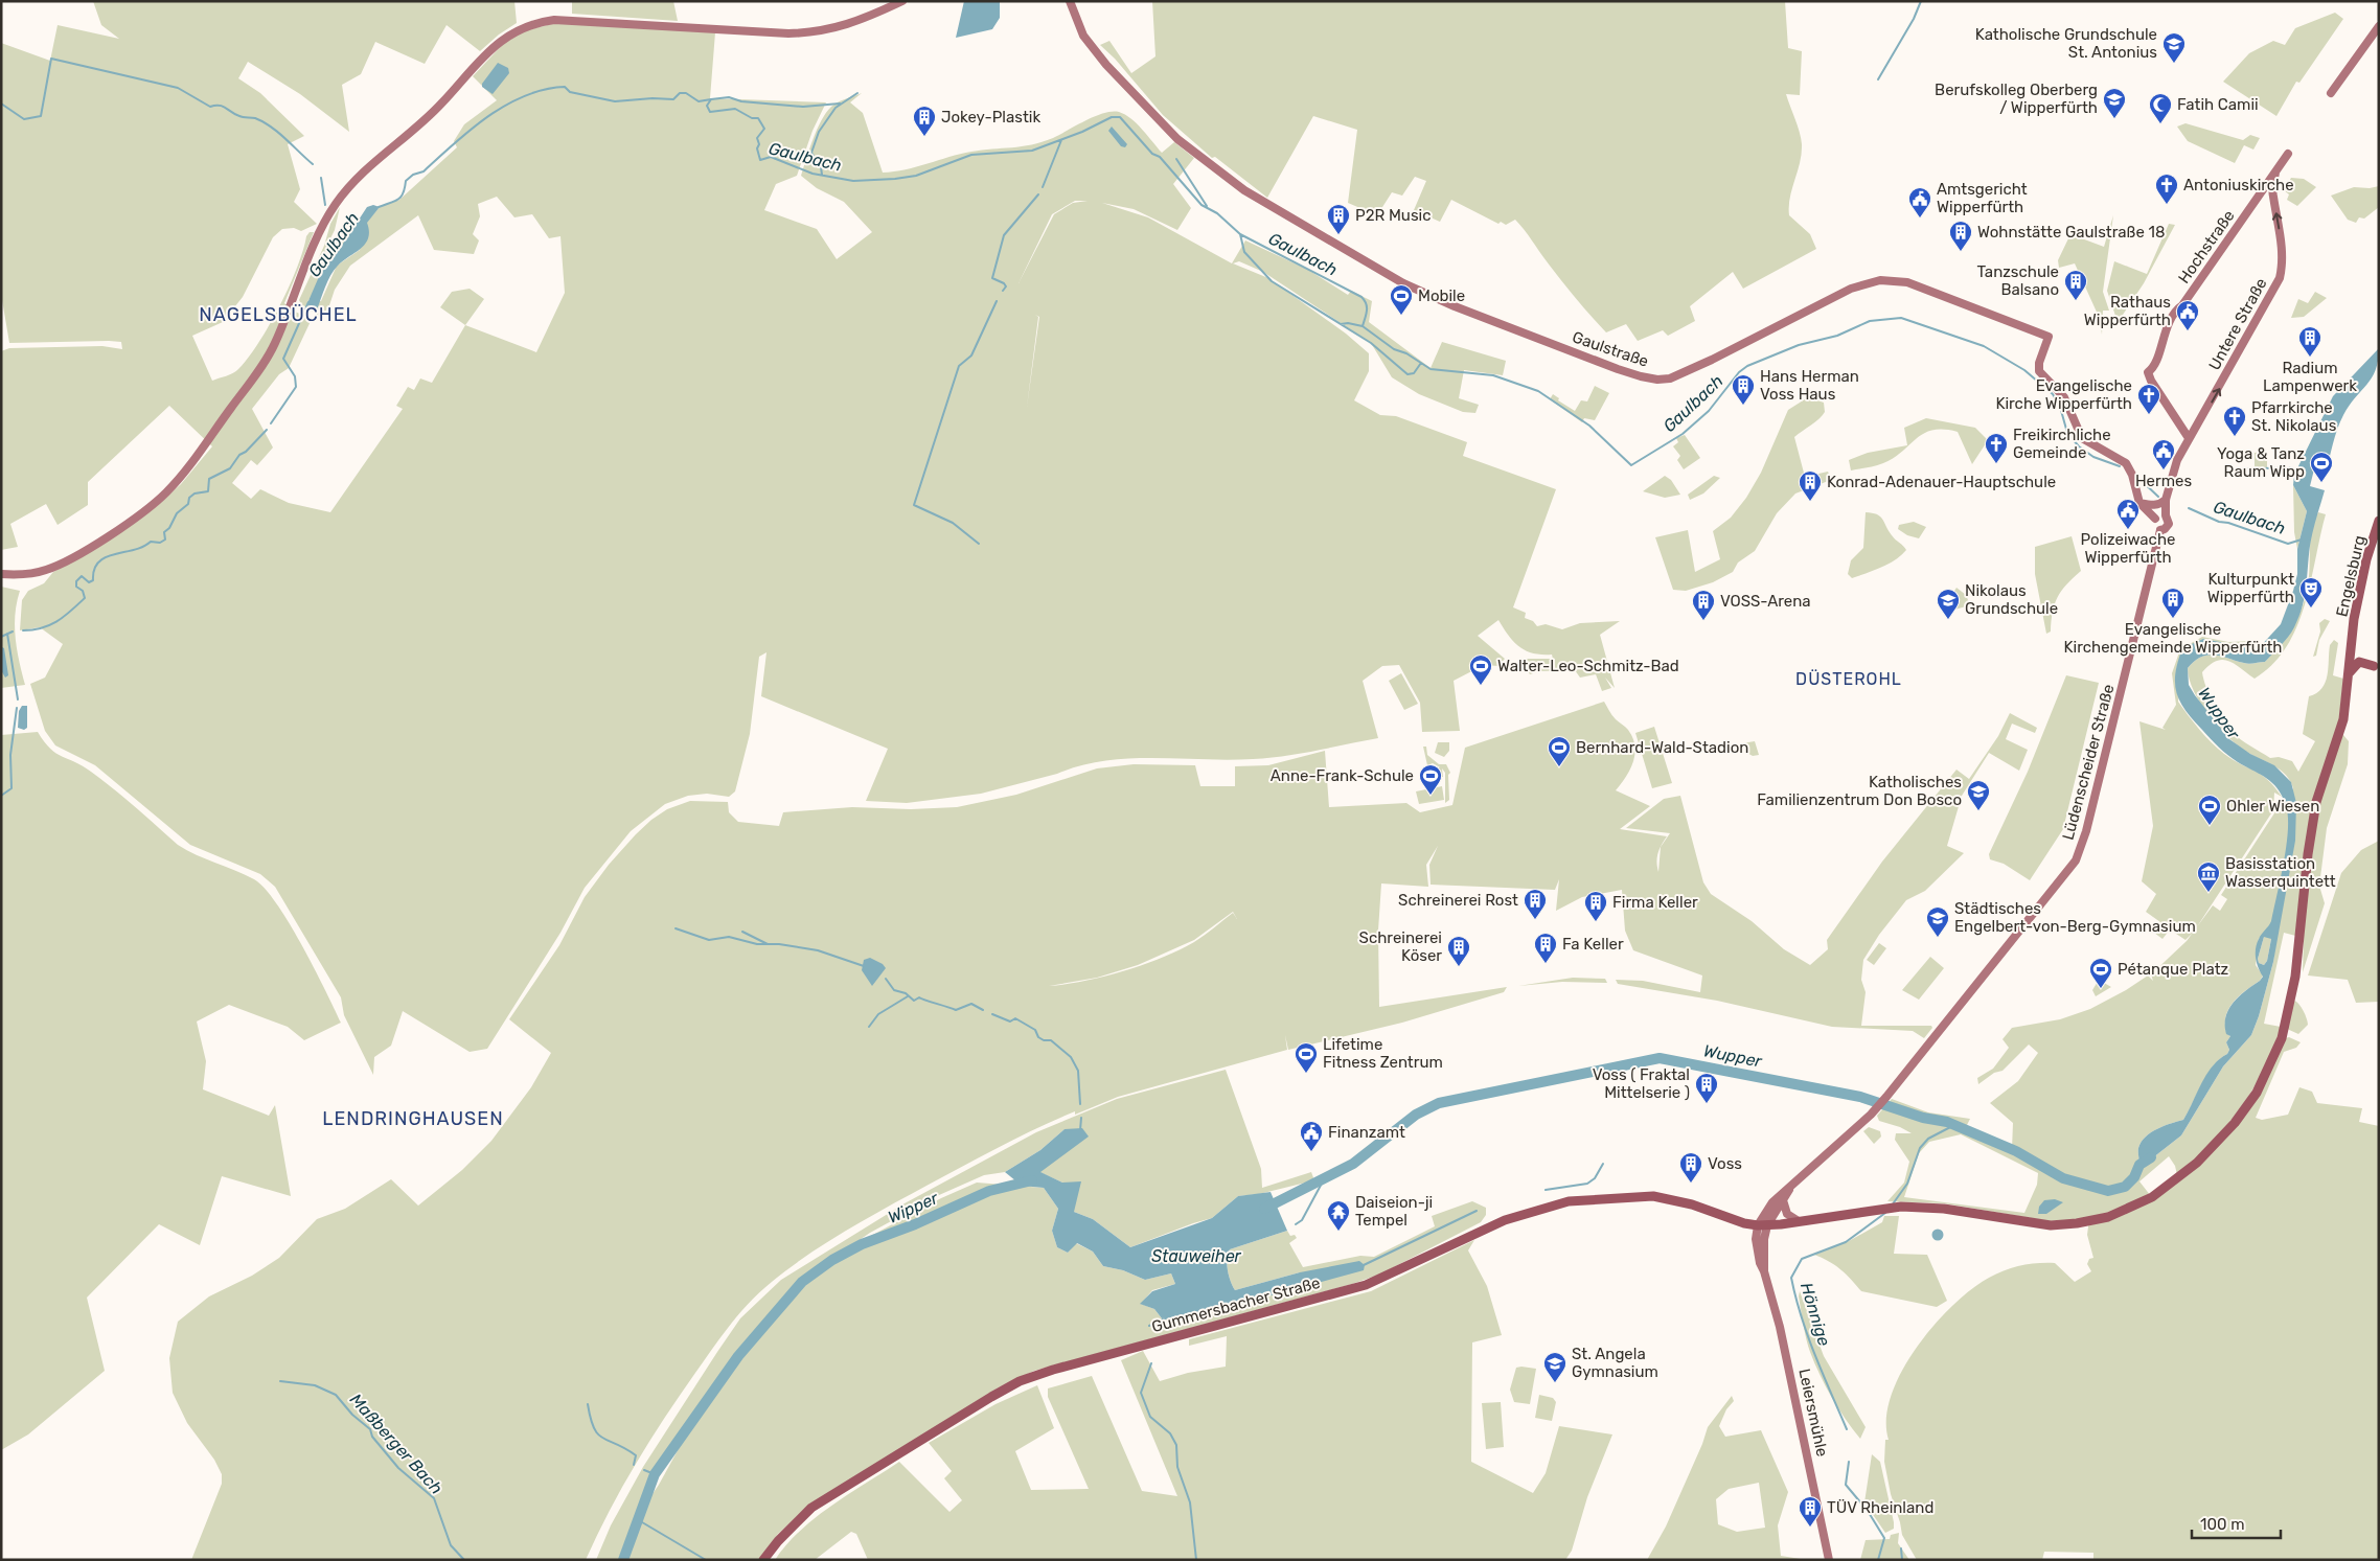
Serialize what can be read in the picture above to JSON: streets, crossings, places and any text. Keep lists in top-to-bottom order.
{
  "streets": {
    "main road": [
      "Hochstraße",
      "Untere Straße",
      "Gaulstraße",
      "Engelsburg",
      "Lüdenscheider Straße",
      "Gummersbacher Straße",
      "Leiersmühle"
    ]
  },
  "crossings": [
    ["Hochstraße", "Untere Straße"],
    ["Engelsburg", "Gummersbacher Straße"],
    ["Engelsburg", "Leiersmühle"],
    ["Lüdenscheider Straße", "Leiersmühle"],
    ["Gummersbacher Straße", "Leiersmühle"]
  ],
  "one_way": ["Untere Straße"],
  "districts": ["NAGELSBÜCHEL", "DÜSTEROHL", "LENDRINGHAUSEN"],
  "water": [
    "Gaulbach",
    "Wupper",
    "Wipper",
    "Stauweiher",
    "Hönnige",
    "Maßberger Bach"
  ],
  "places": {
    "school or university": [
      "Katholische Grundschule St. Antonius",
      "Berufskolleg Oberberg / Wipperfürth",
      "Nikolaus Grundschule",
      "Katholisches Familienzentrum Don Bosco",
      "Städtisches Engelbert-von-Berg-Gymnasium",
      "St. Angela Gymnasium"
    ],
    "mosque": ["Fatih Camii"],
    "building": [
      "Jokey-Plastik",
      "P2R Music",
      "Wohnstätte Gaulstraße 18",
      "Tanzschule Balsano",
      "Radium Lampenwerk",
      "Hans Herman Voss Haus",
      "Konrad-Adenauer-Hauptschule",
      "Evangelische Kirchengemeinde Wipperfürth",
      "VOSS-Arena",
      "Schreinerei Rost",
      "Firma Keller",
      "Fa Keller",
      "Schreinerei Köser",
      "Voss ( Fraktal Mittelserie )",
      "Voss",
      "TÜV Rheinland"
    ],
    "church": [
      "Antoniuskirche",
      "Evangelische Kirche Wipperfürth",
      "Pfarrkirche St. Nikolaus",
      "Freikirchliche Gemeinde"
    ],
    "public building": [
      "Amtsgericht Wipperfürth",
      "Rathaus Wipperfürth",
      "Hermes",
      "Polizeiwache Wipperfürth",
      "Finanzamt"
    ],
    "sports": [
      "Mobile",
      "Yoga & Tanz Raum Wipp",
      "Walter-Leo-Schmitz-Bad",
      "Bernhard-Wald-Stadion",
      "Anne-Frank-Schule",
      "Ohler Wiesen",
      "Pétanque Platz",
      "Lifetime Fitness Zentrum"
    ],
    "theatre": ["Kulturpunkt Wipperfürth"],
    "museum": ["Basisstation Wasserquintett"],
    "temple": ["Daiseion-ji Tempel"]
  },
  "scale_bar": "100 m"
}
